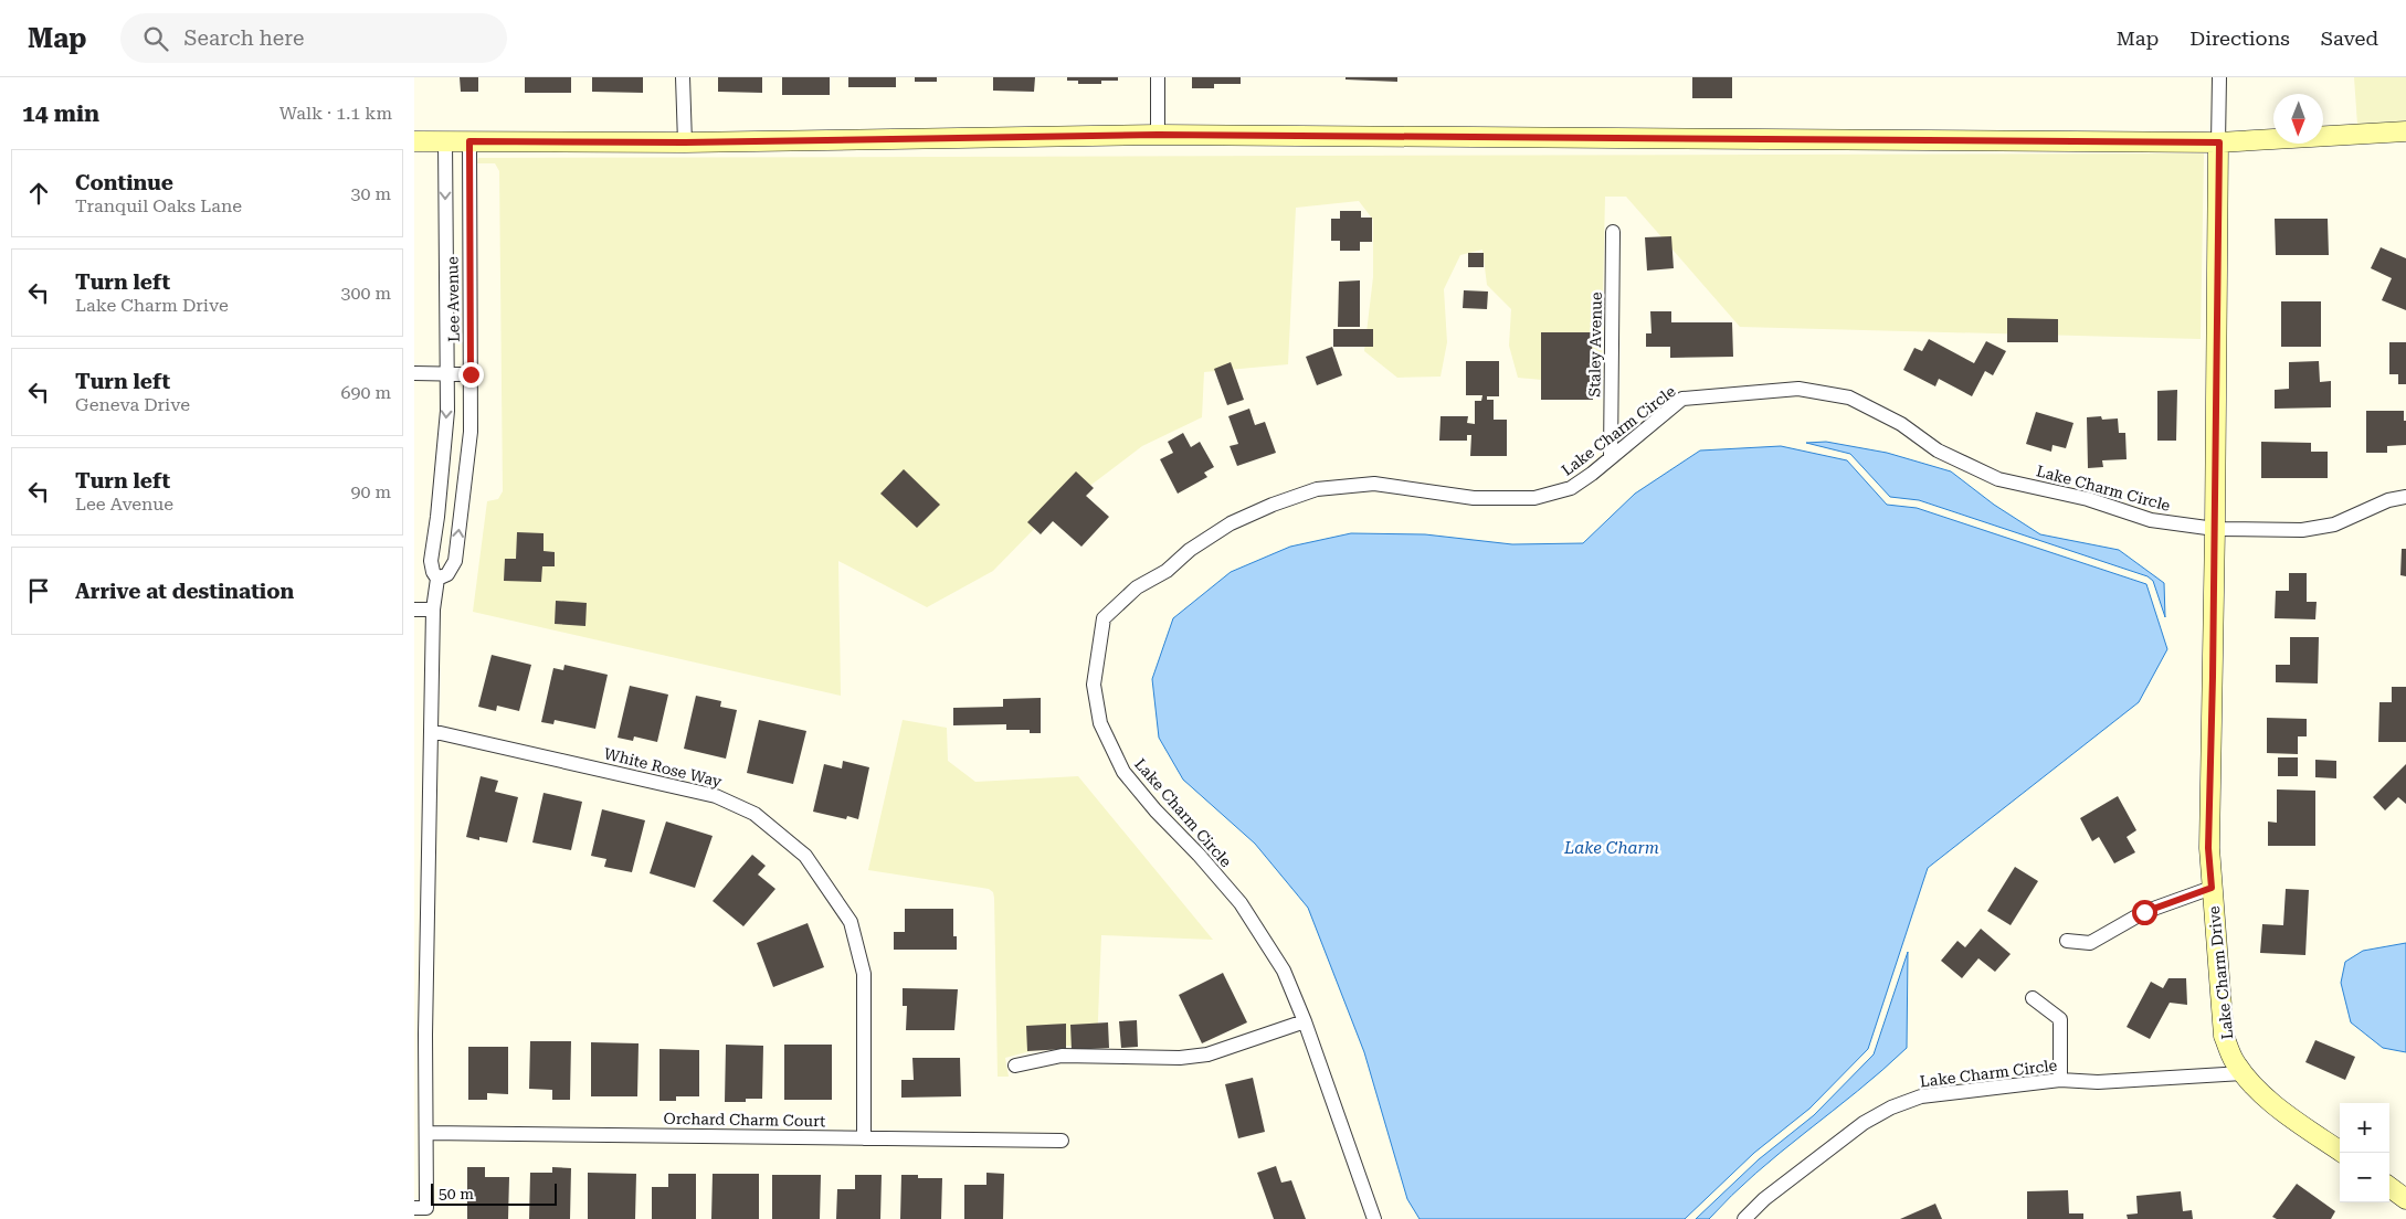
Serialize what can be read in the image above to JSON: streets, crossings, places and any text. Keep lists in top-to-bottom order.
{
  "streets": {
    "main road": ["Lake Charm Drive"],
    "street": [
      "Lee Avenue",
      "Staley Avenue",
      "Lake Charm Circle",
      "White Rose Way",
      "Orchard Charm Court"
    ]
  },
  "crossings": [
    ["Lee Avenue", "White Rose Way"],
    ["Lee Avenue", "Orchard Charm Court"],
    ["Staley Avenue", "Lake Charm Circle"],
    ["Lake Charm Circle", "Lake Charm Drive"],
    ["White Rose Way", "Orchard Charm Court"]
  ],
  "water": ["Lake Charm"],
  "scale_bar": "50 m",
  "north": "bottom",
  "page": {
    "header": "Map",
    "search": "Search here",
    "nav": ["Map", "Directions", "Saved"],
    "heading": ["14 min", "Walk · 1.1 km"],
    "list": [
      ["Continue", "Tranquil Oaks Lane", "30 m"],
      ["Turn left", "Lake Charm Drive", "300 m"],
      ["Turn left", "Geneva Drive", "690 m"],
      ["Turn left", "Lee Avenue", "90 m"],
      "Arrive at destination"
    ],
    "map_buttons": ["+", "−"],
    "scale": "50 m"
  }
}
